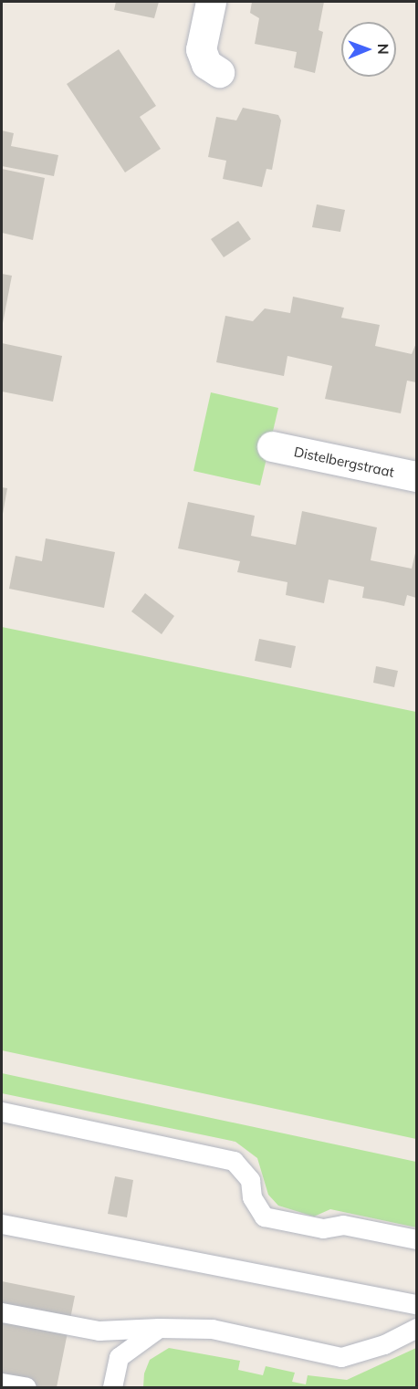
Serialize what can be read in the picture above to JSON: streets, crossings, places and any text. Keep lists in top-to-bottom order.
{
  "streets": {
    "street": ["Distelbergstraat"]
  },
  "north": "right"
}
